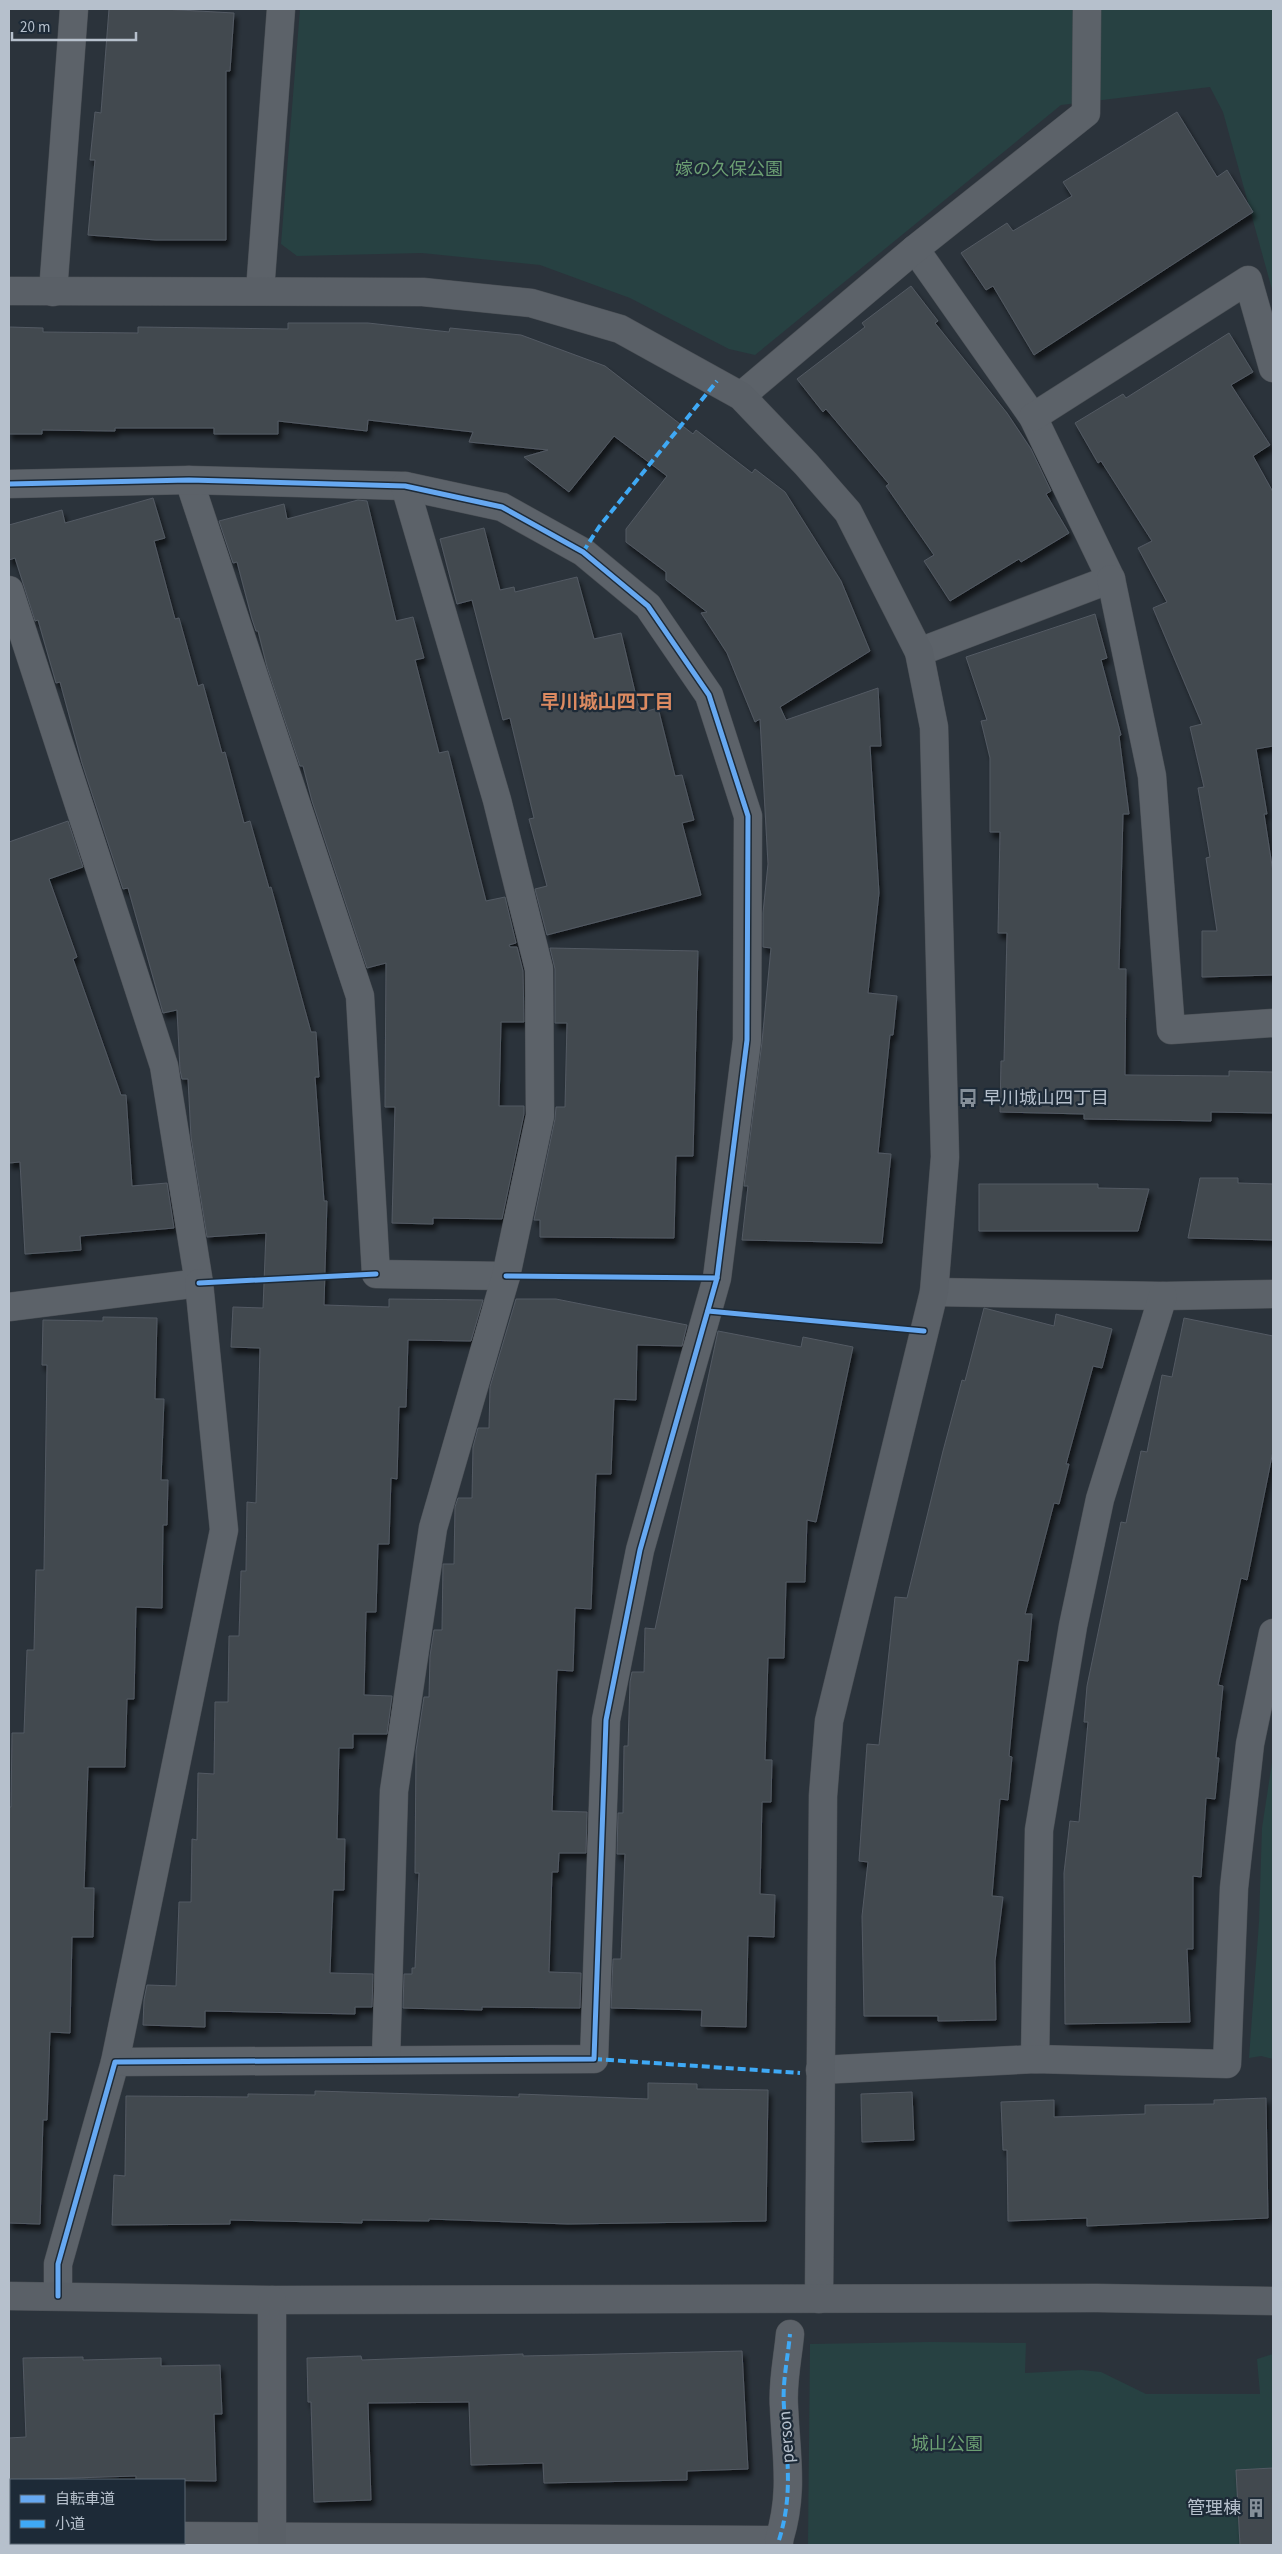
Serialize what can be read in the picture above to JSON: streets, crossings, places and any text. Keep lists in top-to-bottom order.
{
  "streets": {
    "street": ["person"]
  },
  "districts": ["早川城山四丁目"],
  "parks": ["嫁の久保公園", "城山公園"],
  "places": {
    "bus stop": ["早川城山四丁目"],
    "building": ["管理棟"]
  },
  "legend": ["自転車道", "小道"],
  "scale_bar": "20 m"
}
